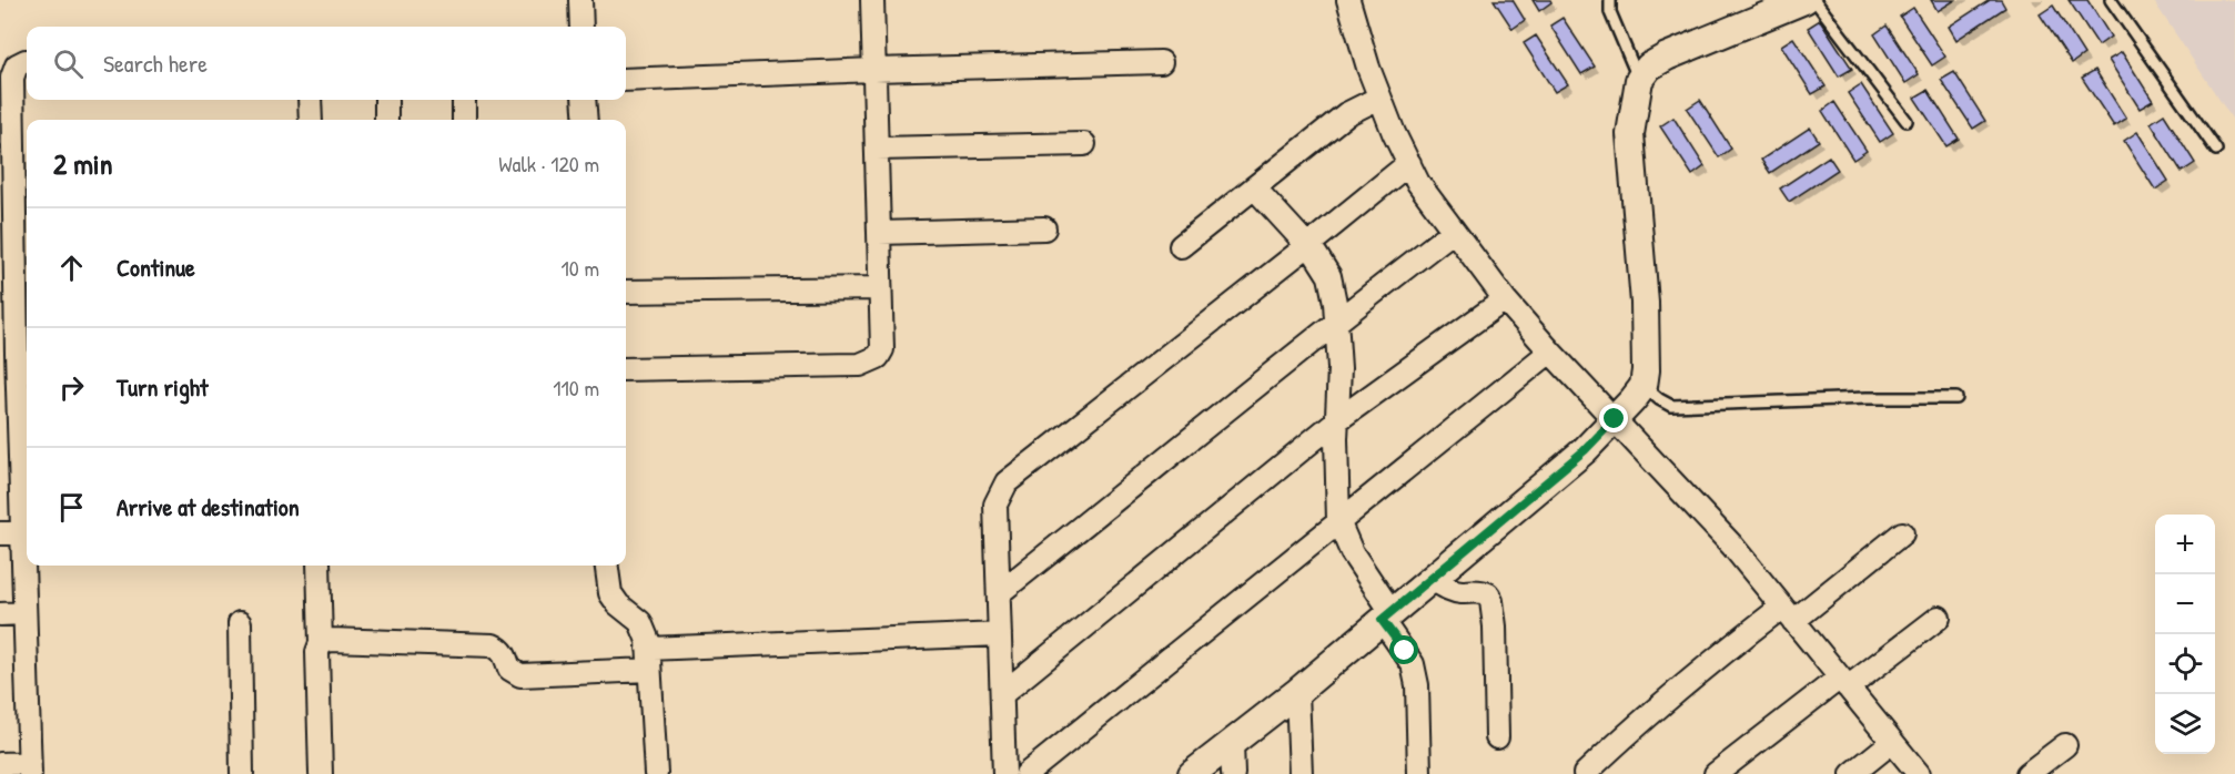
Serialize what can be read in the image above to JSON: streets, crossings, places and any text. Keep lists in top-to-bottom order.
{
  "page": {
    "search": "Search here",
    "heading": ["2 min", "Walk · 120 m"],
    "list": [
      ["Continue", "10 m"],
      ["Turn right", "110 m"],
      "Arrive at destination"
    ],
    "map_buttons": ["+", "−"]
  }
}
